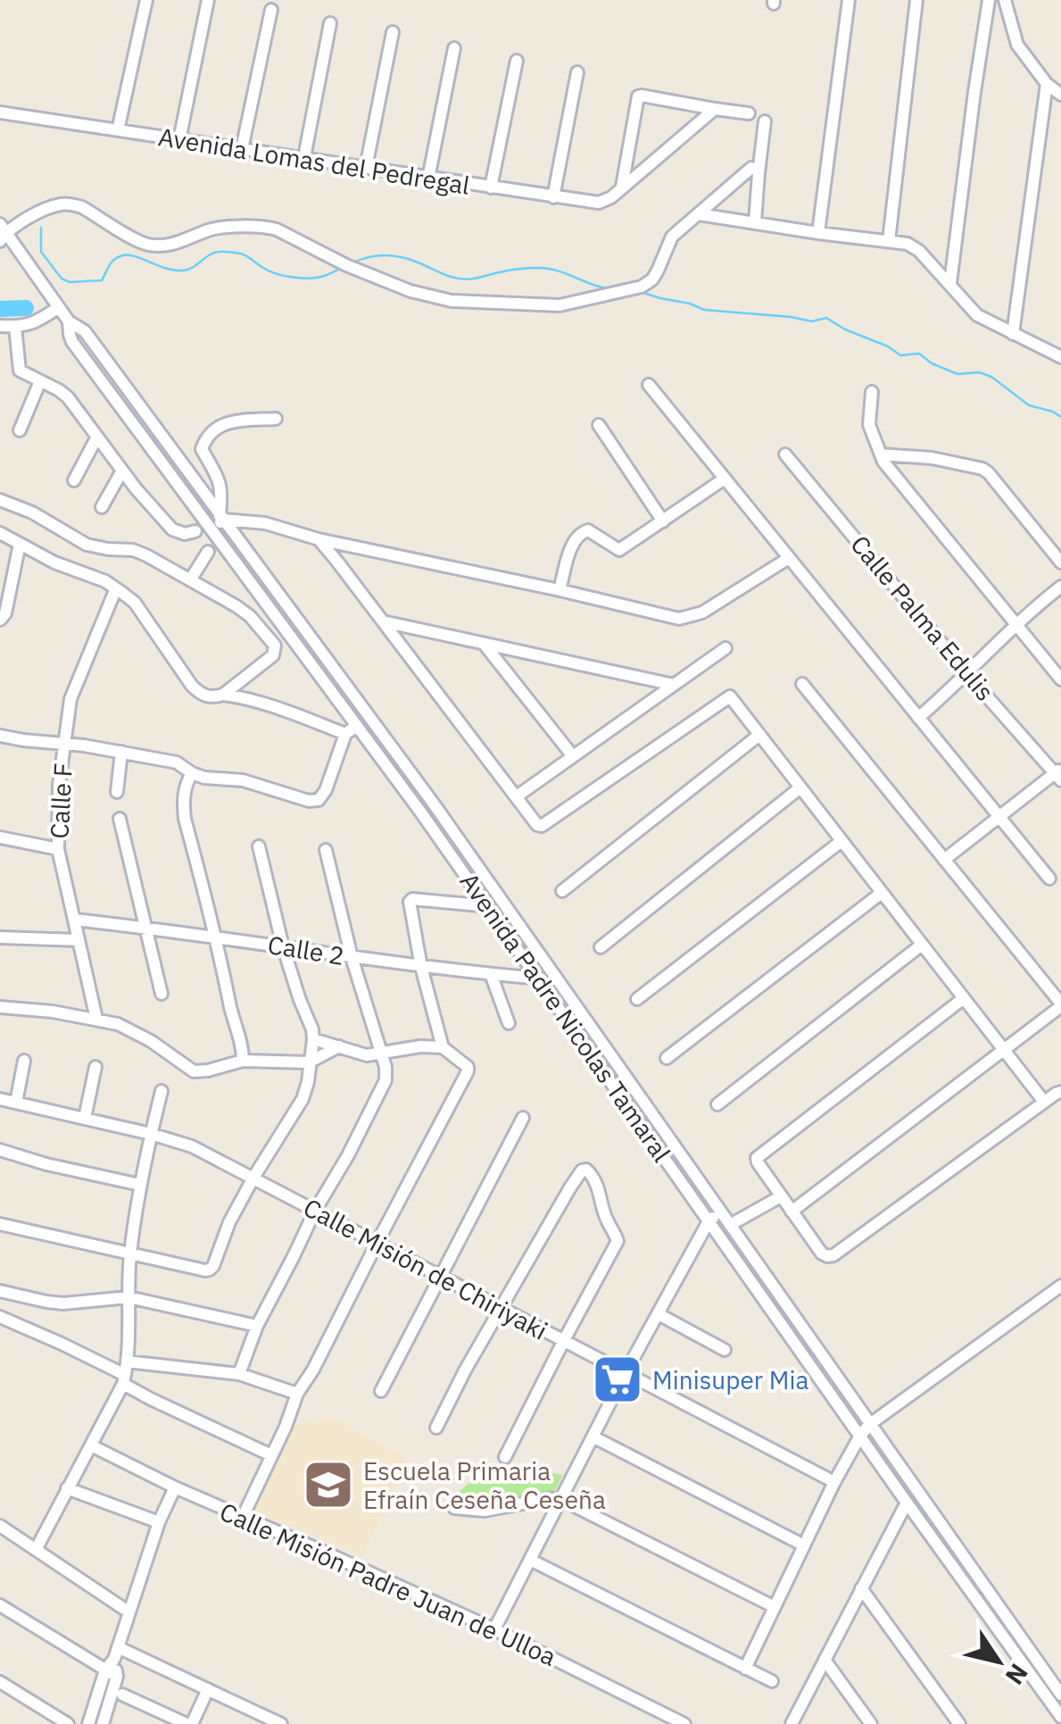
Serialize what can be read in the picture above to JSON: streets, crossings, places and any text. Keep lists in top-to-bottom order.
{
  "streets": {
    "street": [
      "Avenida Lomas del Pedregal",
      "Calle Palma Edulis",
      "Calle F",
      "Calle 2",
      "Avenida Padre Nicolas Tamaral",
      "Calle Misión de Chiriyaki",
      "Calle Misión Padre Juan de Ulloa"
    ]
  },
  "crossings": [
    ["Calle F", "Calle 2"],
    ["Calle 2", "Avenida Padre Nicolas Tamaral"]
  ],
  "places": {
    "supermarket": ["Minisuper Mia"],
    "school or university": ["Escuela Primaria Efraín Ceseña Ceseña"]
  },
  "north": "bottom right"
}
